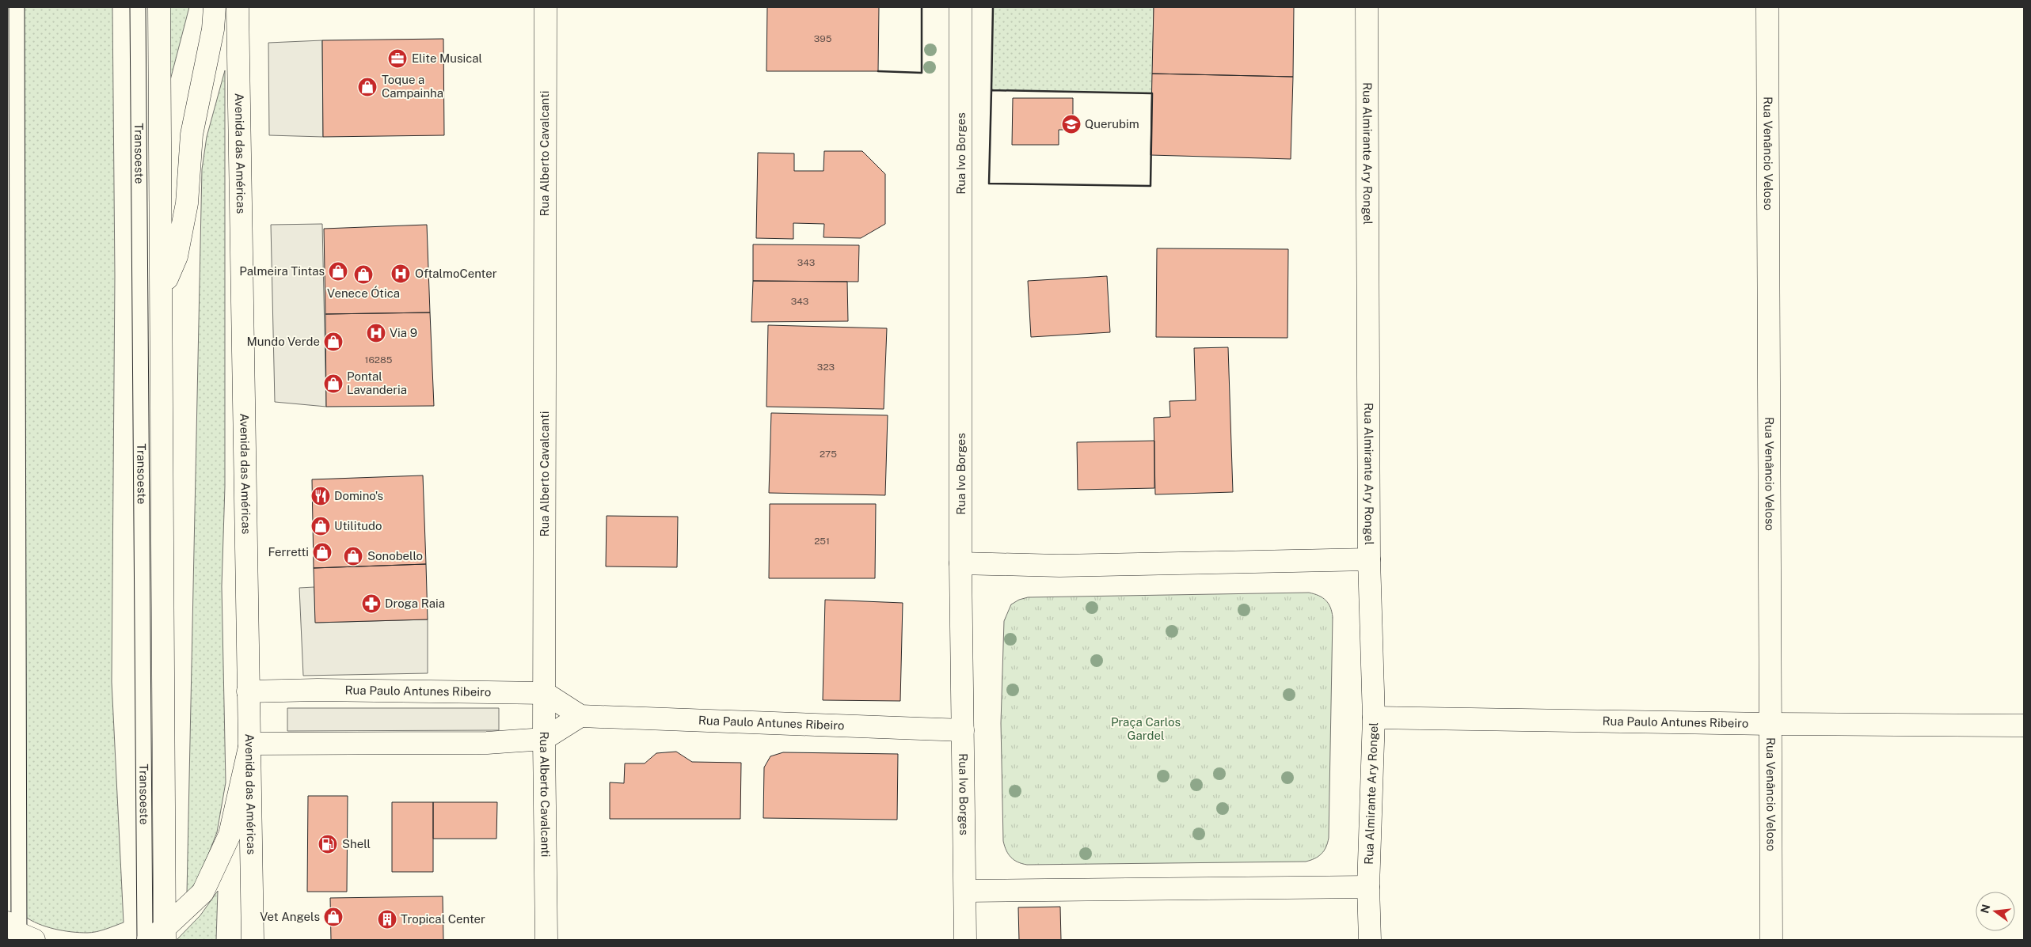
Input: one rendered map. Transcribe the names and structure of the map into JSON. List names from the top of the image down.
{
  "streets": {
    "main road": [
      "Avenida das Américas",
      "Rua Alberto Cavalcanti",
      "Rua Ivo Borges",
      "Rua Almirante Ary Rongel",
      "Rua Venâncio Veloso",
      "Rua Paulo Antunes Ribeiro"
    ],
    "lane": ["Transoeste"]
  },
  "crossings": [
    ["Avenida das Américas", "Rua Paulo Antunes Ribeiro"],
    ["Rua Alberto Cavalcanti", "Rua Paulo Antunes Ribeiro"],
    ["Rua Ivo Borges", "Rua Paulo Antunes Ribeiro"],
    ["Rua Almirante Ary Rongel", "Rua Paulo Antunes Ribeiro"],
    ["Rua Venâncio Veloso", "Rua Paulo Antunes Ribeiro"]
  ],
  "parks": ["Praça Carlos Gardel"],
  "places": {
    "office": ["Elite Musical"],
    "shop": [
      "Toque a Campainha",
      "Palmeira Tintas",
      "Venece Ótica",
      "Mundo Verde",
      "Pontal Lavanderia",
      "Utilitudo",
      "Ferretti",
      "Sonobello",
      "Vet Angels"
    ],
    "school or university": ["Querubim"],
    "hospital": ["OftalmoCenter", "Via 9"],
    "restaurant": ["Domino's"],
    "pharmacy": ["Droga Raia"],
    "fuel station": ["Shell"],
    "building": ["Tropical Center"]
  },
  "house_numbers": [
    "395",
    "343",
    "343",
    "16285",
    "323",
    "275",
    "251"
  ],
  "north": "left"
}
